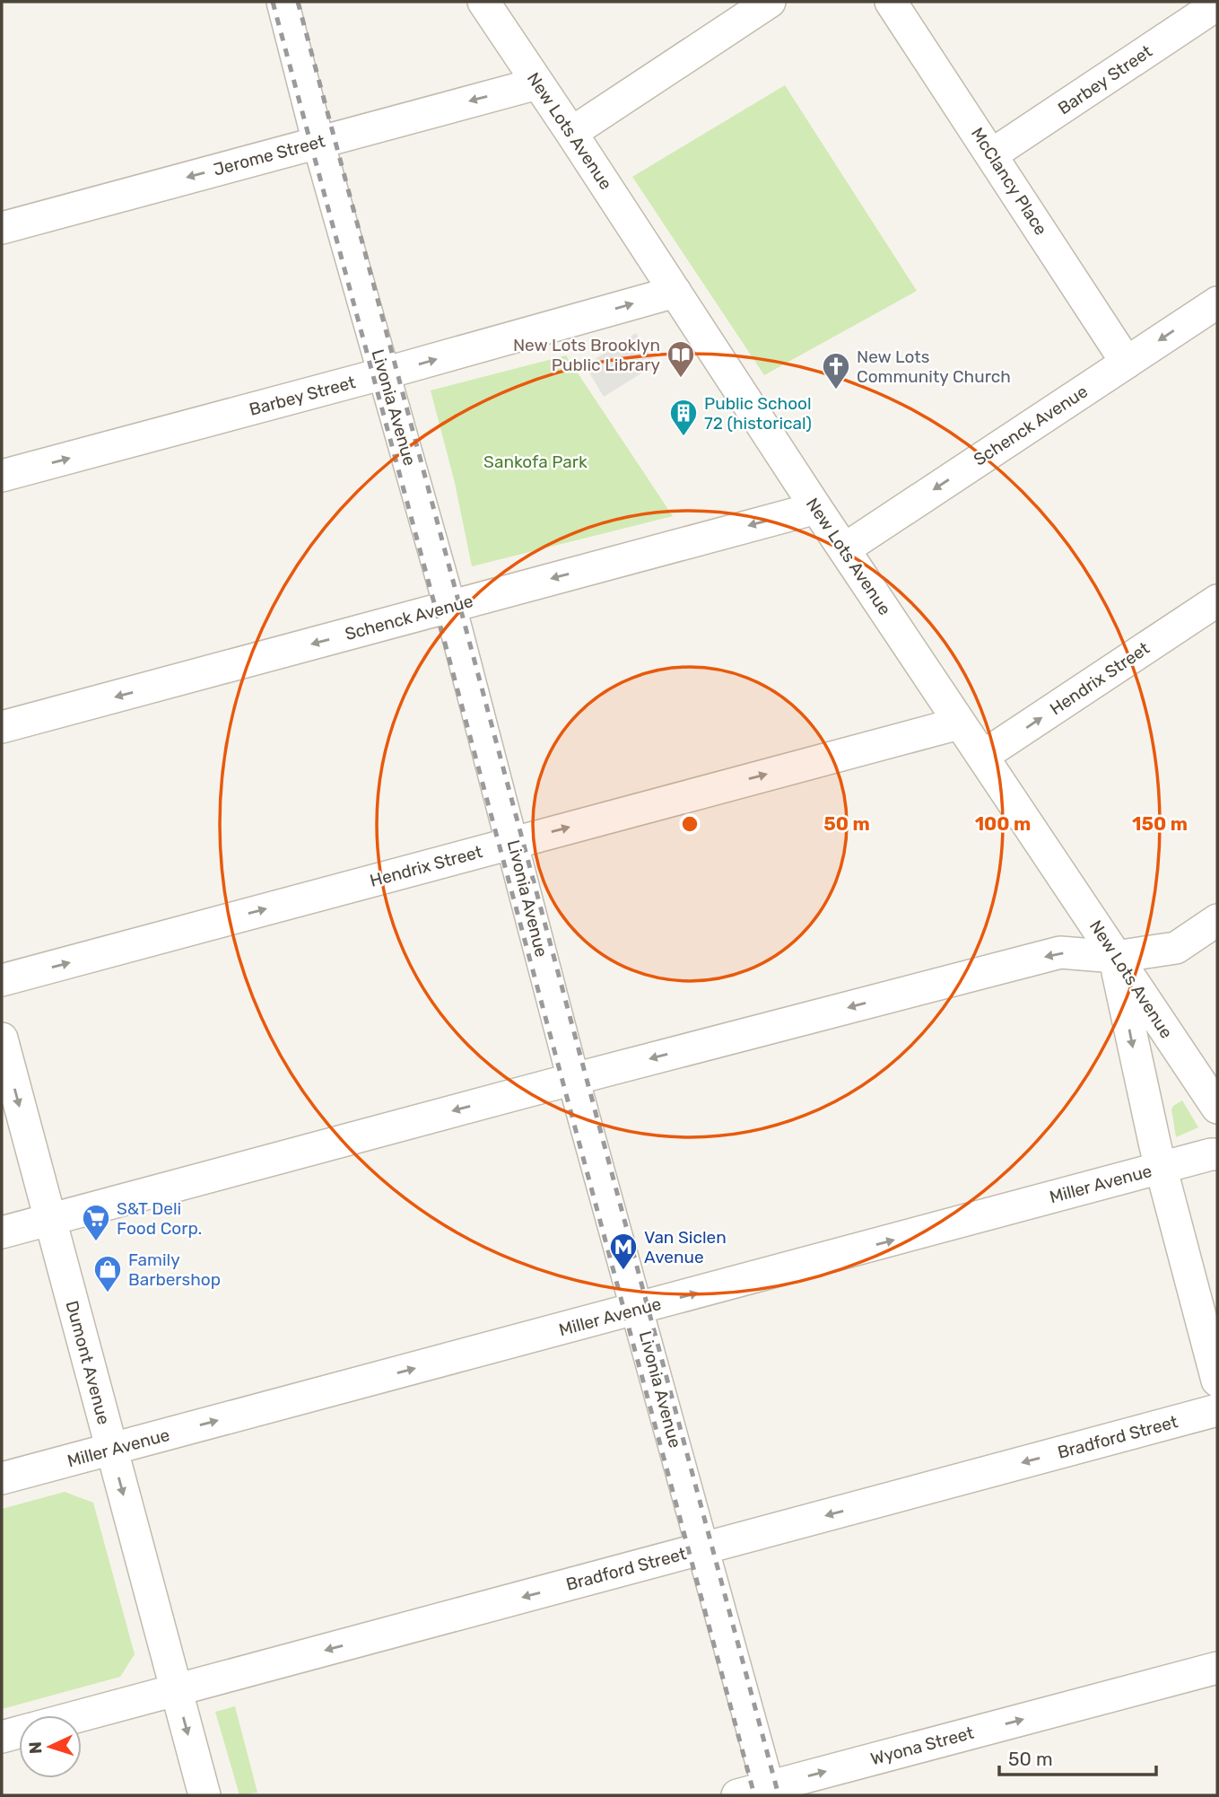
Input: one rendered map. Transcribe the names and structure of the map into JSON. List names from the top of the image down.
{
  "streets": {
    "street": [
      "Barbey Street",
      "New Lots Avenue",
      "Jerome Street",
      "McClancy Place",
      "Livonia Avenue",
      "Schenck Avenue",
      "Hendrix Street",
      "Miller Avenue",
      "Dumont Avenue",
      "Bradford Street",
      "Wyona Street"
    ]
  },
  "crossings": [
    ["Barbey Street", "New Lots Avenue"],
    ["Barbey Street", "McClancy Place"],
    ["Barbey Street", "Livonia Avenue"],
    ["New Lots Avenue", "Jerome Street"],
    ["New Lots Avenue", "Schenck Avenue"],
    ["New Lots Avenue", "Hendrix Street"],
    ["Jerome Street", "Livonia Avenue"],
    ["McClancy Place", "Schenck Avenue"],
    ["Livonia Avenue", "Schenck Avenue"],
    ["Livonia Avenue", "Hendrix Street"],
    ["Livonia Avenue", "Miller Avenue"],
    ["Livonia Avenue", "Bradford Street"],
    ["Livonia Avenue", "Wyona Street"],
    ["Miller Avenue", "Dumont Avenue"],
    ["Dumont Avenue", "Bradford Street"]
  ],
  "one_way": [
    "Barbey Street",
    "Jerome Street",
    "Schenck Avenue",
    "Dumont Avenue",
    "Bradford Street",
    "Wyona Street"
  ],
  "parks": ["Sankofa Park"],
  "places": {
    "library": ["New Lots Brooklyn Public Library"],
    "church": ["New Lots Community Church"],
    "building": ["Public School 72 (historical)"],
    "supermarket": ["S&T Deli Food Corp."],
    "metro station": ["Van Siclen Avenue"],
    "shop": ["Family Barbershop"]
  },
  "scale_bar": "50 m",
  "north": "left",
  "rings": ["50 m", "100 m", "150 m"]
}
